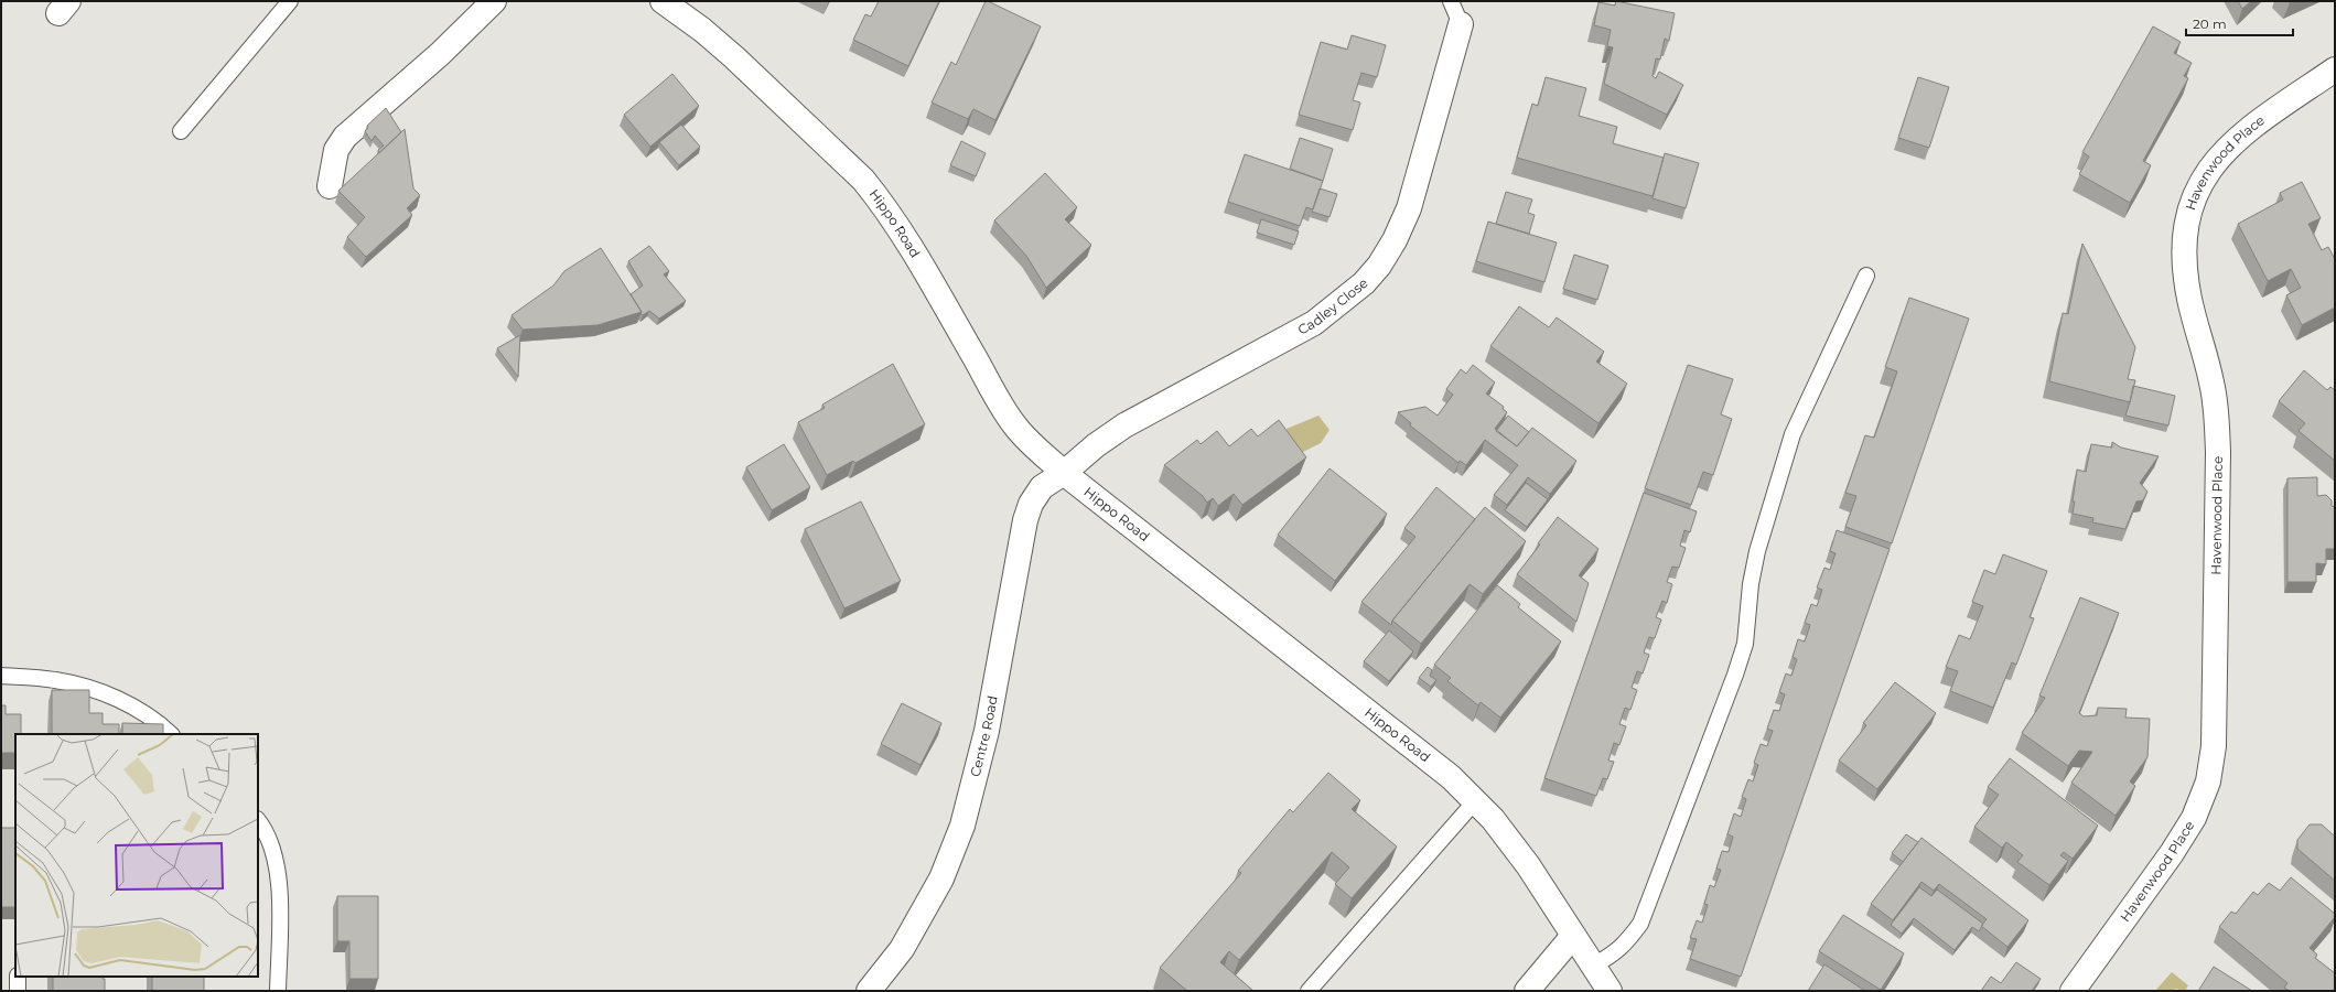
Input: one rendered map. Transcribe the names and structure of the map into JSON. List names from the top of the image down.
{
  "streets": {
    "street": [
      "Havenwood Place",
      "Hippo Road",
      "Cadley Close",
      "Centre Road"
    ]
  },
  "crossings": [
    ["Hippo Road", "Cadley Close"],
    ["Hippo Road", "Centre Road"],
    ["Cadley Close", "Centre Road"]
  ],
  "scale_bar": "20 m"
}
